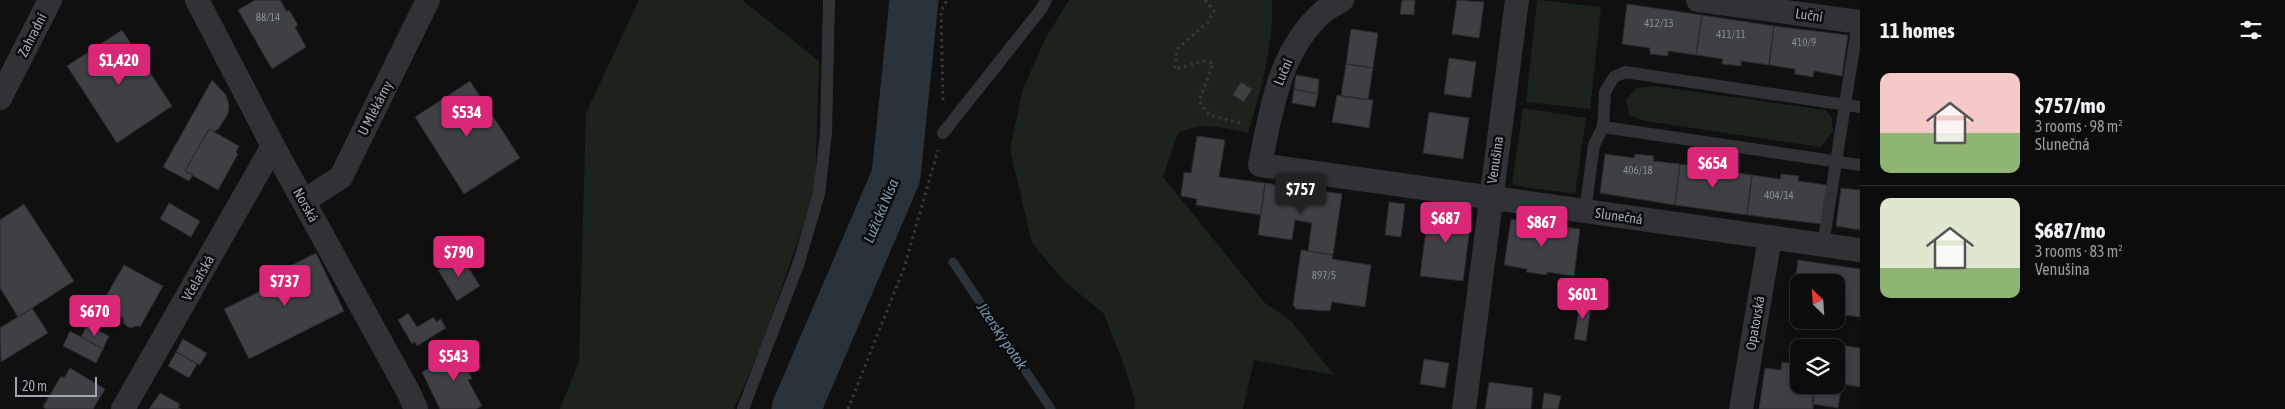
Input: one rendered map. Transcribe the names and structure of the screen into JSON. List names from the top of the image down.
{
  "streets": {
    "street": [
      "Luční",
      "Zahradní",
      "U Mlékárny",
      "Venušina",
      "Norská",
      "Slunečná",
      "Včelařská",
      "Opatovská"
    ]
  },
  "crossings": [
    ["Luční", "Slunečná"],
    ["U Mlékárny", "Norská"],
    ["Venušina", "Slunečná"],
    ["Norská", "Včelařská"],
    ["Slunečná", "Opatovská"]
  ],
  "water": ["Lužická Nisa", "Jizerský potok"],
  "house_numbers": [
    "88/14",
    "412/13",
    "411/11",
    "410/9",
    "406/18",
    "404/14",
    "897/5"
  ],
  "scale_bar": "20 m",
  "north": "top left",
  "page": {
    "heading": "11 homes",
    "price": [
      "$1,420",
      "$534",
      "$654",
      "$757",
      "$687",
      "$867",
      "$790",
      "$737",
      "$601",
      "$670",
      "$543"
    ],
    "list": [
      {
        "name": "$757/mo",
        "note": "3 rooms · 98 m² · Slunečná"
      },
      {
        "name": "$687/mo",
        "note": "3 rooms · 83 m² · Venušina"
      }
    ],
    "scale": "20 m"
  }
}
